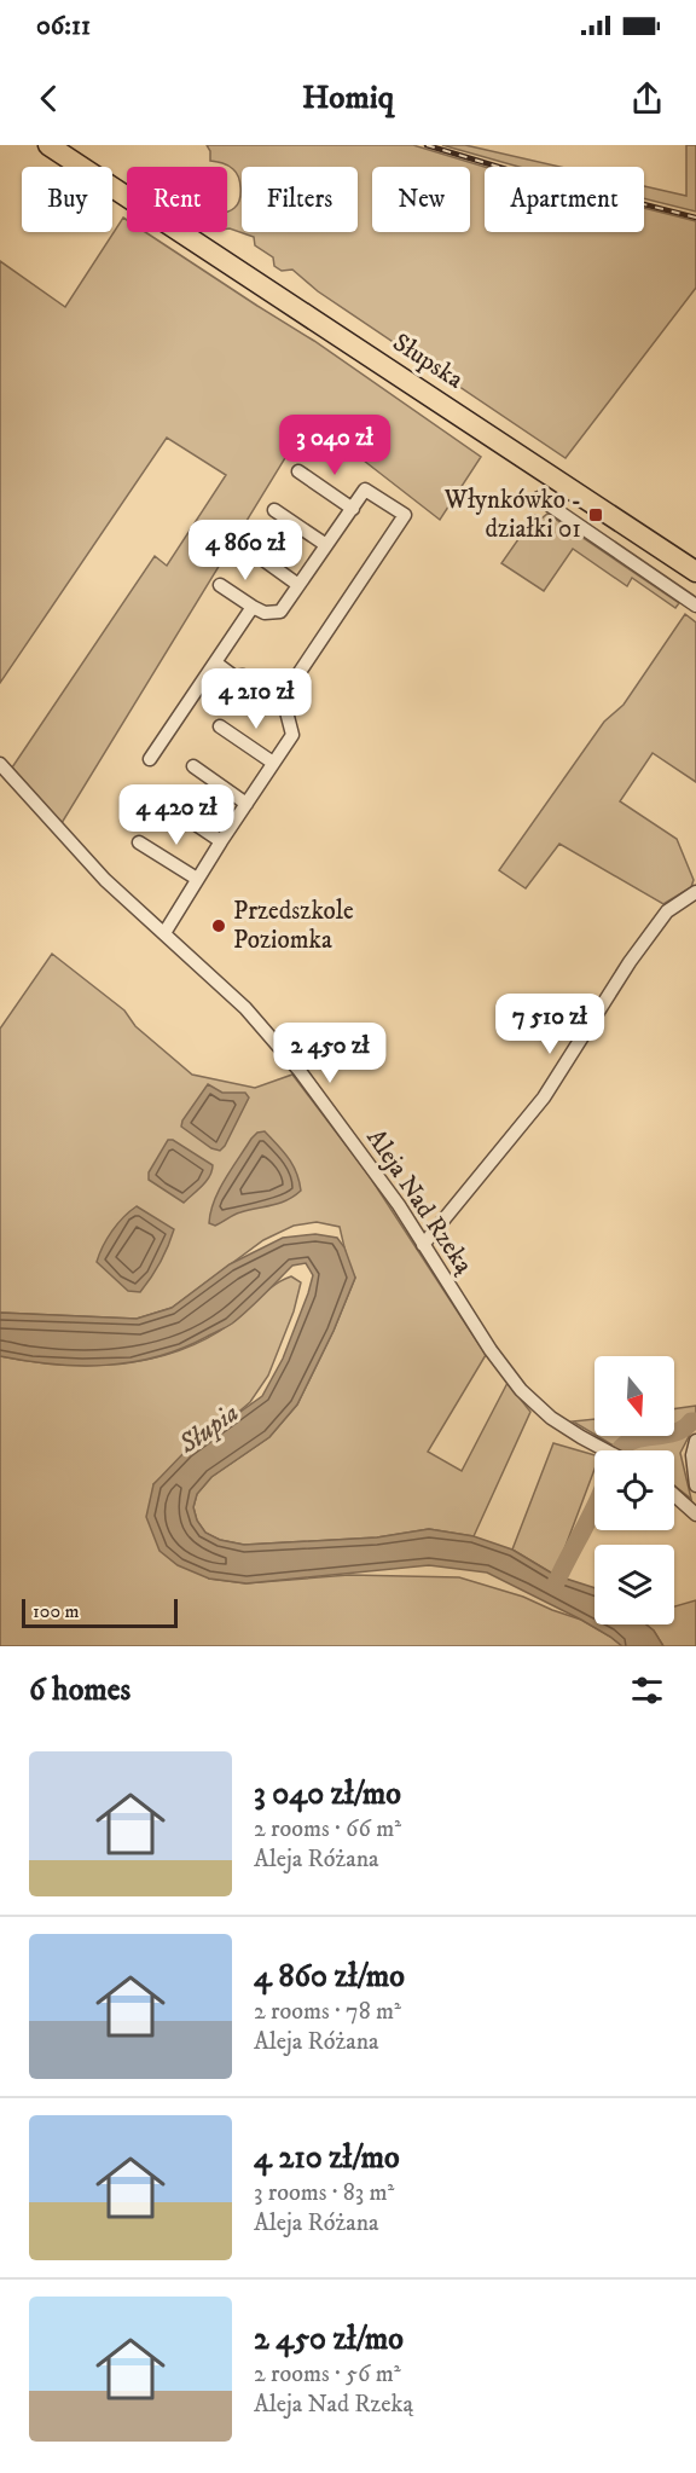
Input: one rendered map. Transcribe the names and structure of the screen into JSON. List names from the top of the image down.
{
  "streets": {
    "main road": ["Słupska"],
    "street": ["Aleja Nad Rzeką"]
  },
  "water": ["Słupia"],
  "places": {
    "transit": ["Włynkówko - działki 01"],
    "other": ["Przedszkole Poziomka"]
  },
  "scale_bar": "100 m",
  "north": "bottom",
  "page": {
    "status": "06:11",
    "header": "Homiq",
    "chip": [
      "Buy",
      "Rent",
      "Filters",
      "New",
      "Apartment"
    ],
    "price": [
      "3 040 zł",
      "4 860 zł",
      "4 210 zł",
      "4 420 zł",
      "7 510 zł",
      "2 450 zł"
    ],
    "scale": "100 m",
    "heading": "6 homes",
    "list": [
      {
        "name": "3 040 zł/mo",
        "note": "2 rooms · 66 m² · Aleja Różana"
      },
      {
        "name": "4 860 zł/mo",
        "note": "2 rooms · 78 m² · Aleja Różana"
      },
      {
        "name": "4 210 zł/mo",
        "note": "3 rooms · 83 m² · Aleja Różana"
      },
      {
        "name": "2 450 zł/mo",
        "note": "2 rooms · 56 m² · Aleja Nad Rzeką"
      }
    ]
  }
}
